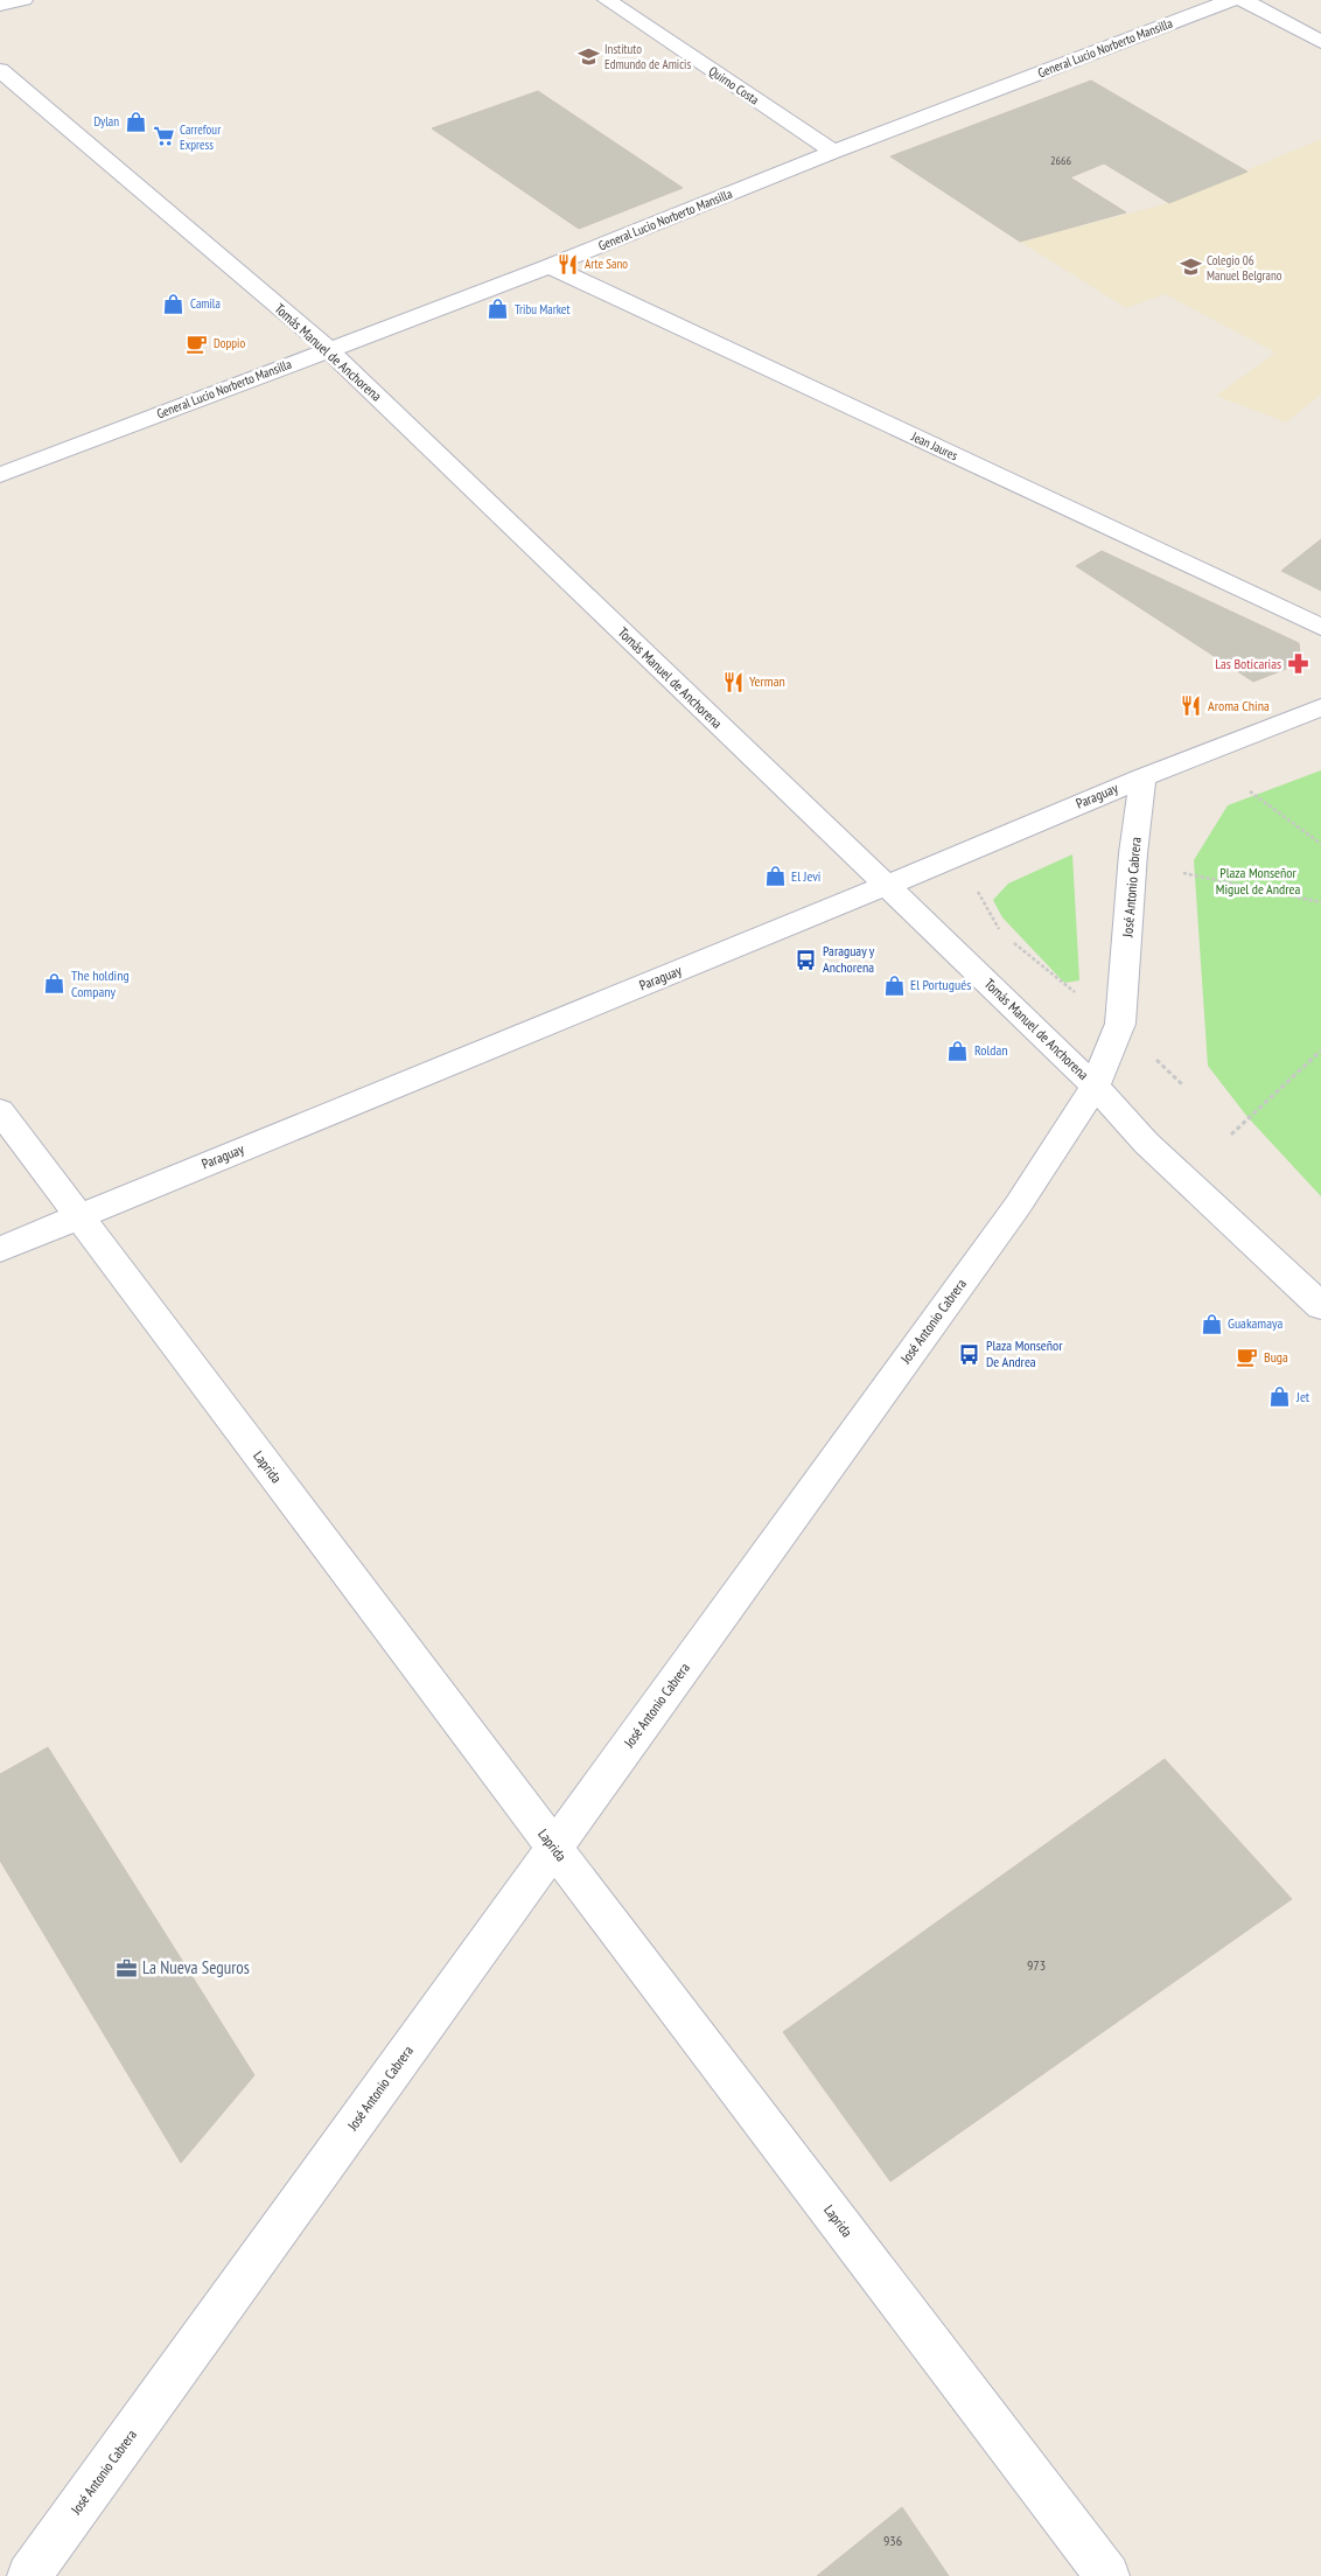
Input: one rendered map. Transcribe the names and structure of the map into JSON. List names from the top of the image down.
{
  "streets": {
    "street": [
      "General Lucio Norberto Mansilla",
      "Quirno Costa",
      "Tomás Manuel de Anchorena",
      "Jean Jaures",
      "Paraguay",
      "José Antonio Cabrera",
      "Laprida"
    ]
  },
  "crossings": [
    ["General Lucio Norberto Mansilla", "Quirno Costa"],
    ["General Lucio Norberto Mansilla", "Tomás Manuel de Anchorena"],
    ["General Lucio Norberto Mansilla", "Jean Jaures"],
    ["Tomás Manuel de Anchorena", "Paraguay"],
    ["Tomás Manuel de Anchorena", "José Antonio Cabrera"],
    ["Paraguay", "José Antonio Cabrera"],
    ["Paraguay", "Laprida"],
    ["José Antonio Cabrera", "Laprida"]
  ],
  "parks": ["Plaza Monseñor Miguel de Andrea"],
  "places": {
    "school or university": ["Instituto Edmundo de Amicis", "Colegio 06 Manuel Belgrano"],
    "shop": [
      "Dylan",
      "Camila",
      "Tribu Market",
      "El Jevi",
      "The holding Company",
      "El Portugués",
      "Roldan",
      "Guakamaya",
      "Jet"
    ],
    "supermarket": ["Carrefour Express"],
    "restaurant": ["Arte Sano", "Yerman", "Aroma China"],
    "cafe": ["Doppio", "Buga"],
    "pharmacy": ["Las Boticarias"],
    "bus stop": ["Paraguay y Anchorena", "Plaza Monseñor De Andrea"],
    "office": ["La Nueva Seguros"]
  },
  "house_numbers": ["2666", "973", "936"]
}
